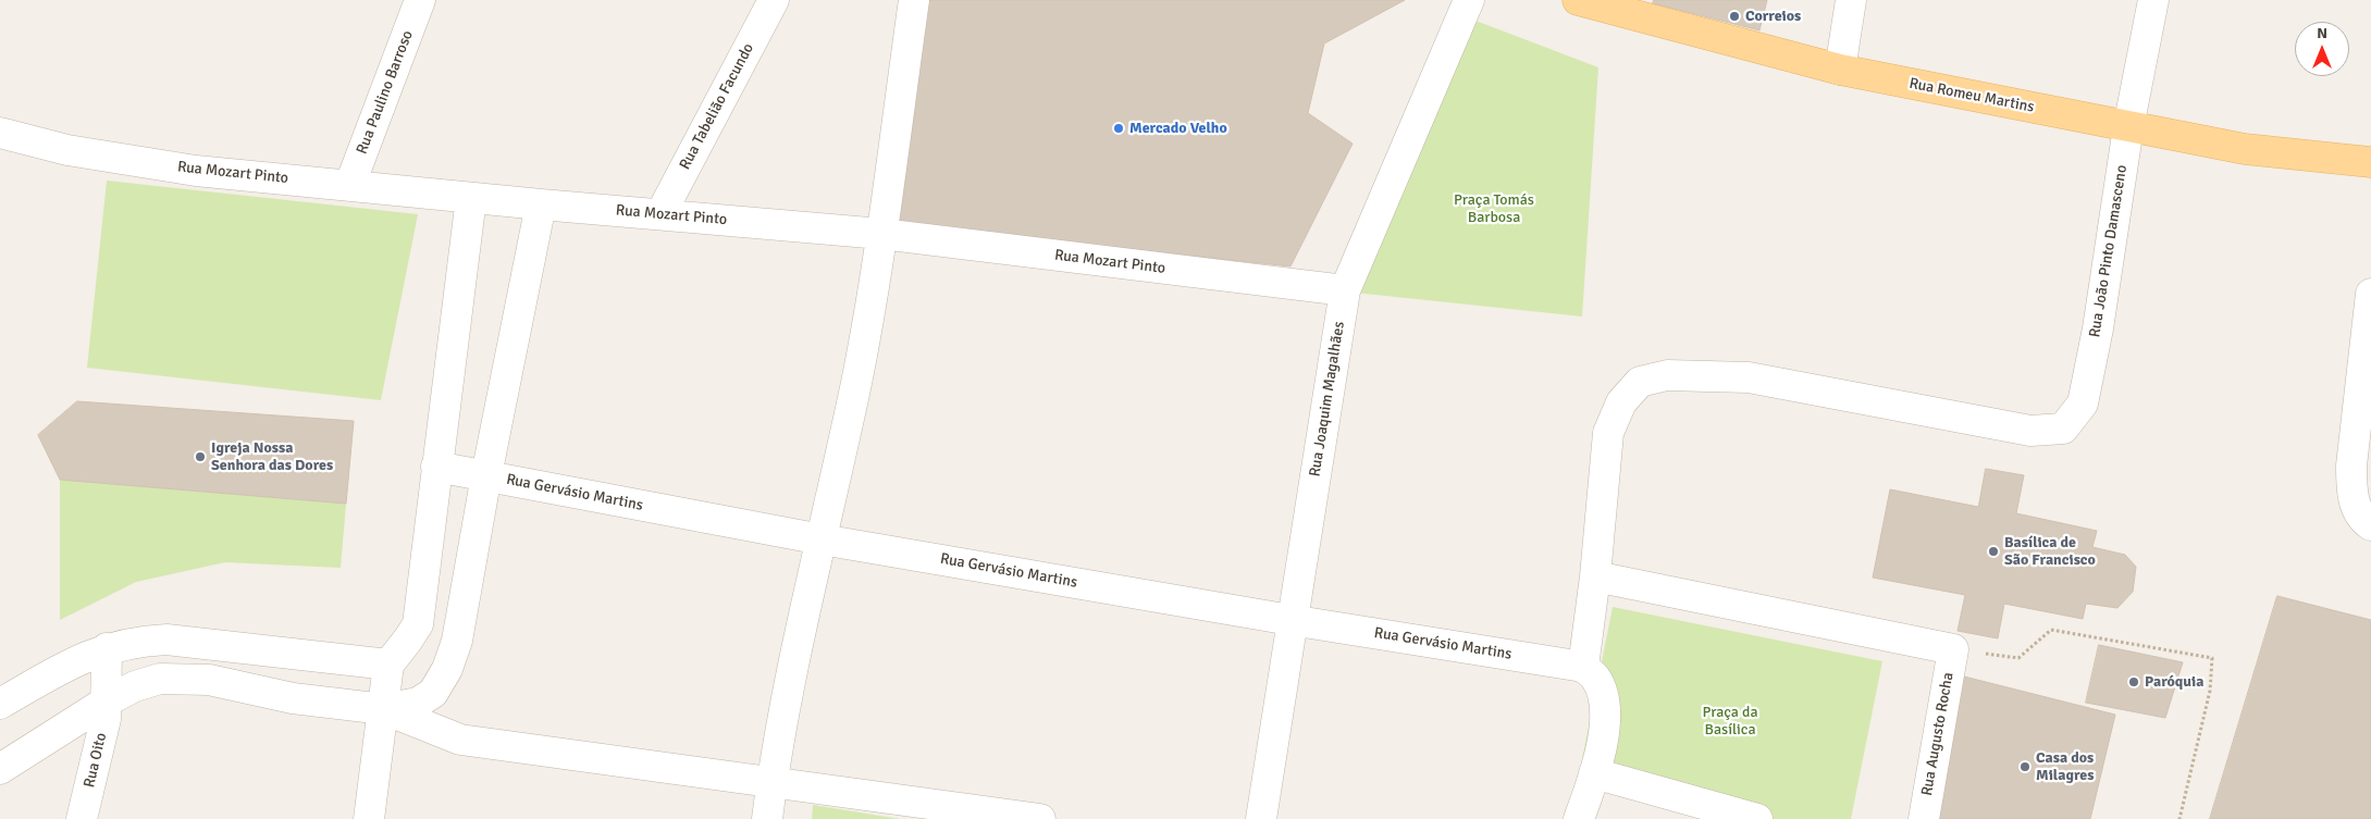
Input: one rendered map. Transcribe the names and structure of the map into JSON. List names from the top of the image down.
{
  "streets": {
    "main road": ["Rua Romeu Martins"],
    "street": [
      "Rua Paulino Barroso",
      "Rua Tabelião Facundo",
      "Rua Mozart Pinto",
      "Rua João Pinto Damasceno",
      "Rua Joaquim Magalhães",
      "Rua Gervásio Martins",
      "Rua Augusto Rocha",
      "Rua Oito"
    ]
  },
  "crossings": [
    ["Rua Paulino Barroso", "Rua Mozart Pinto"],
    ["Rua Romeu Martins", "Rua João Pinto Damasceno"],
    ["Rua Tabelião Facundo", "Rua Mozart Pinto"],
    ["Rua Mozart Pinto", "Rua Joaquim Magalhães"],
    ["Rua Joaquim Magalhães", "Rua Gervásio Martins"]
  ],
  "parks": ["Praça Tomás Barbosa", "Praça da Basílica"],
  "places": [
    "Correios",
    "Mercado Velho",
    "Igreja Nossa Senhora das Dores",
    "Basílica de São Francisco",
    "Paróquia",
    "Casa dos Milagres"
  ],
  "north": "top"
}
